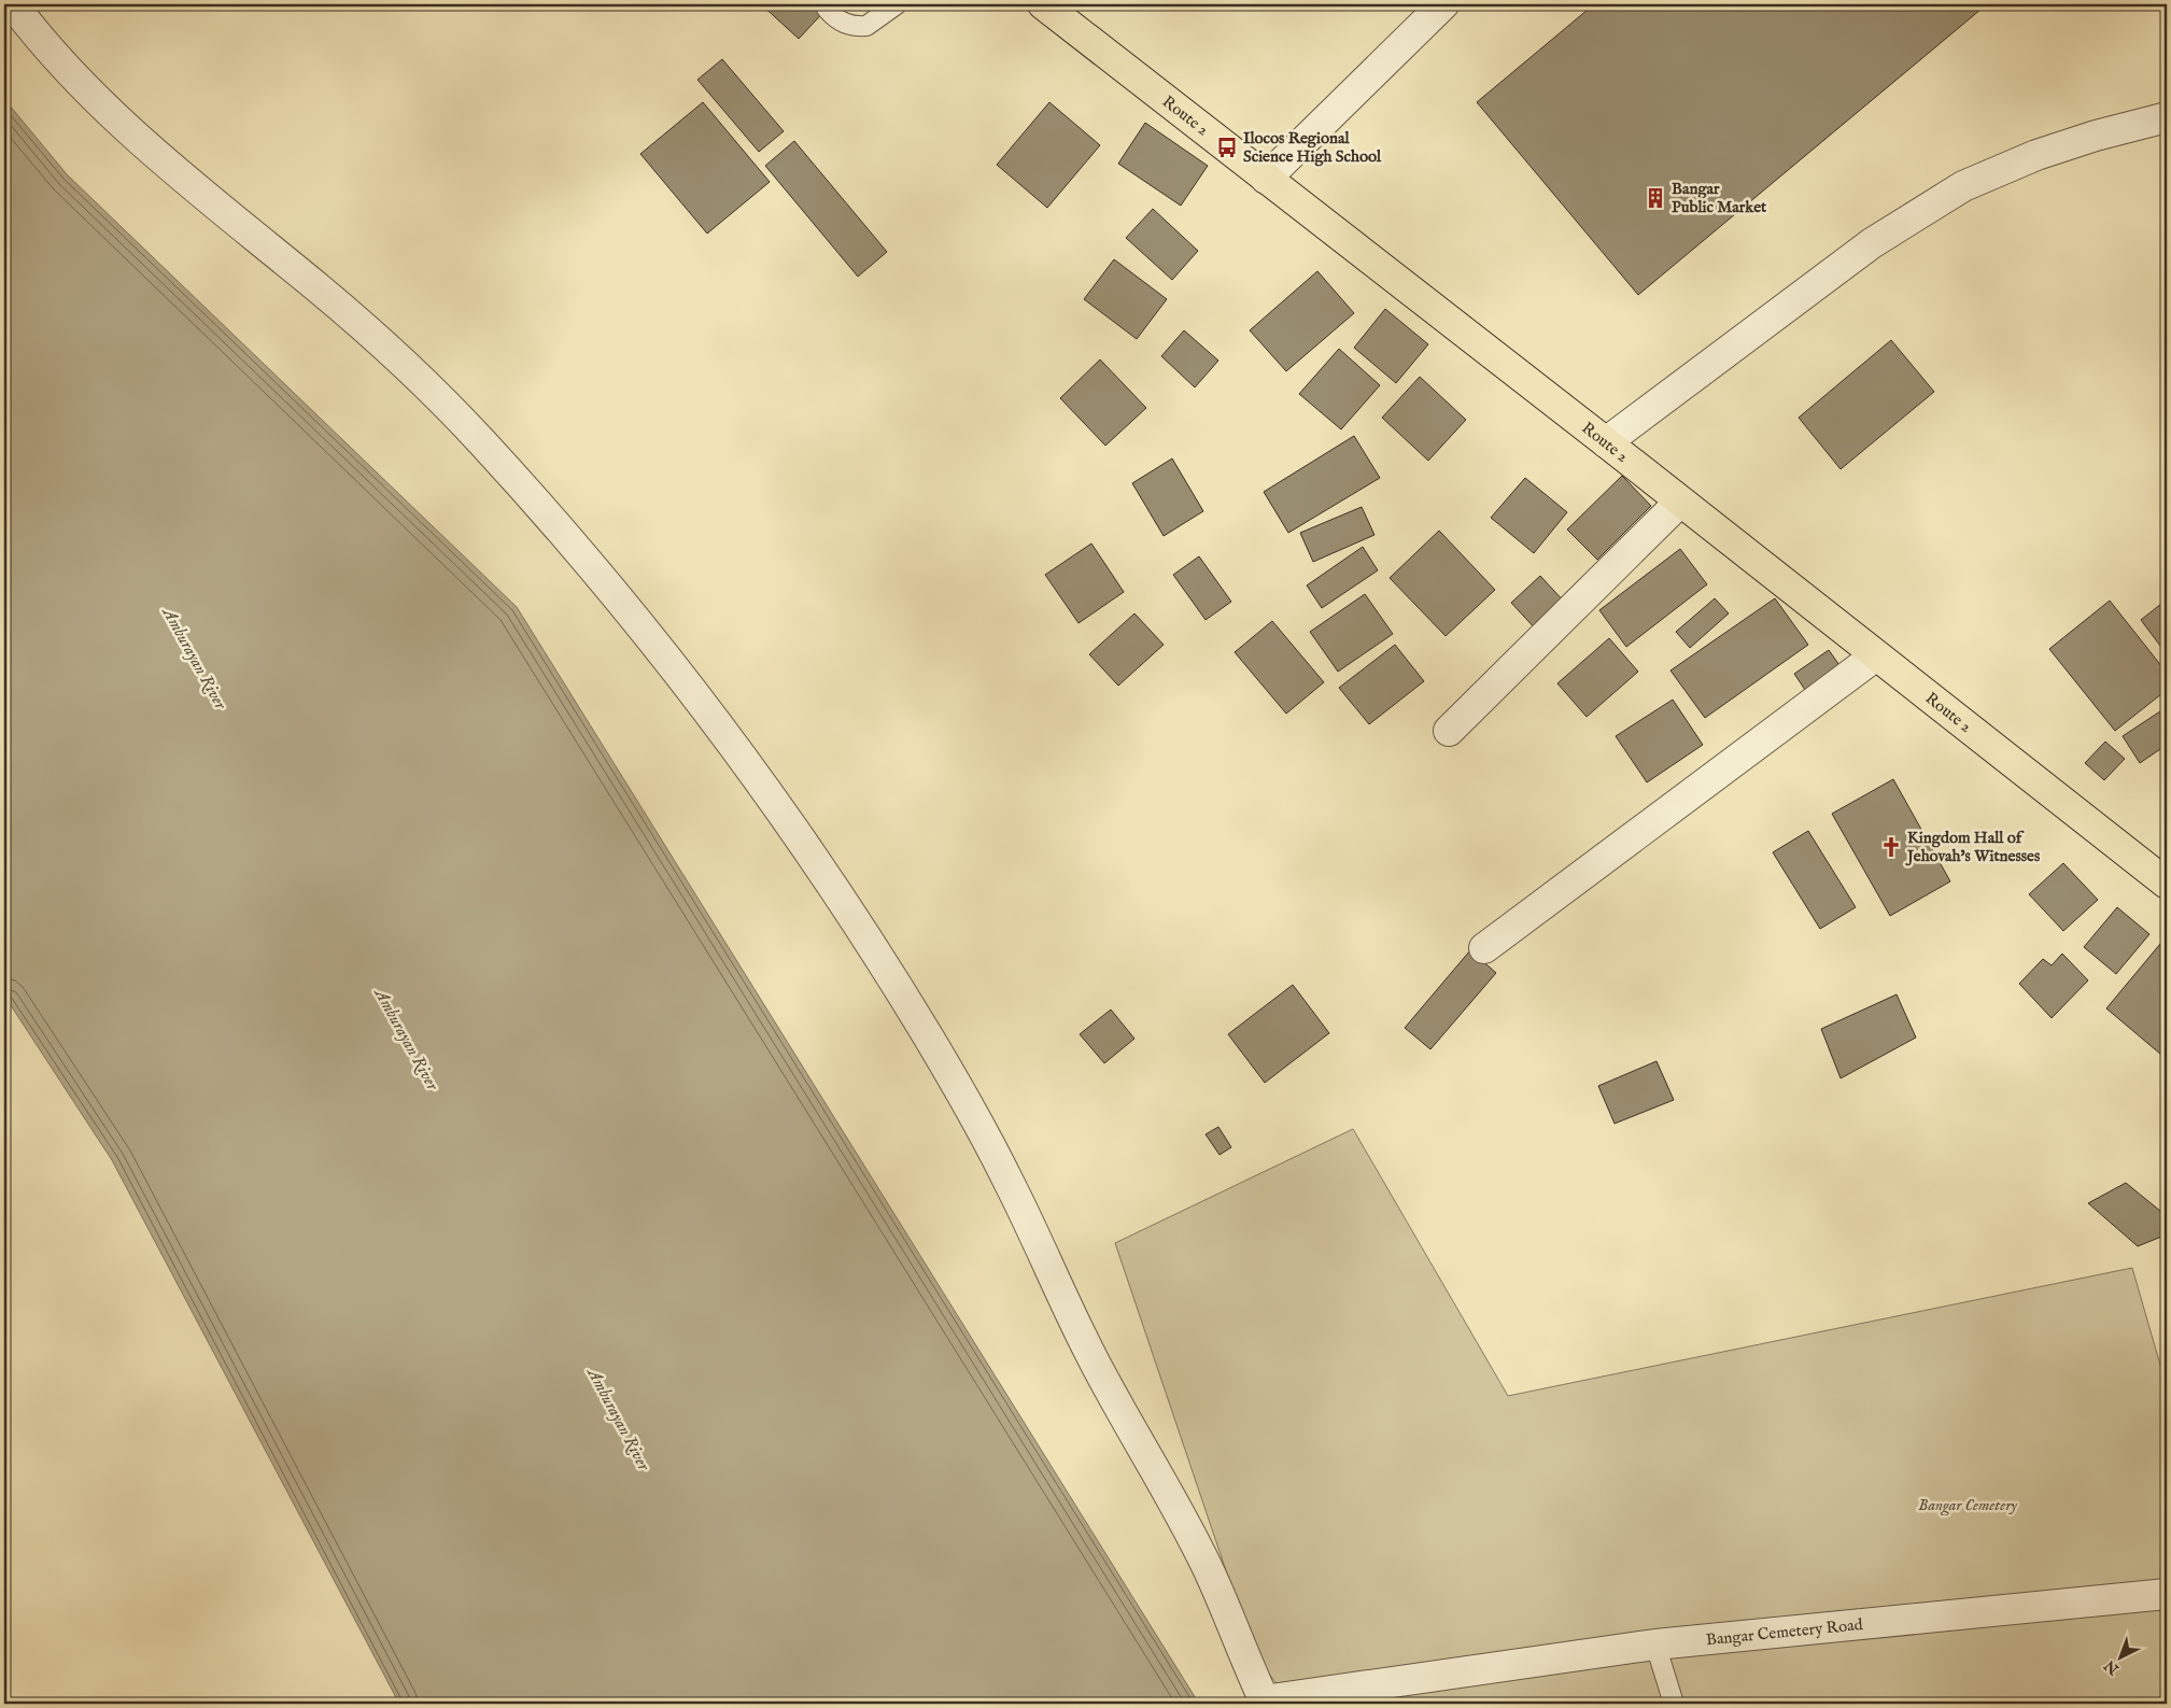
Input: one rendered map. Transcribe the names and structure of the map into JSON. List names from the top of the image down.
{
  "streets": {
    "highway": ["Route 2"],
    "street": ["Bangar Cemetery Road"]
  },
  "water": ["Amburayan River"],
  "parks": ["Bangar Cemetery"],
  "places": {
    "bus stop": ["Ilocos Regional Science High School"],
    "building": ["Bangar Public Market"],
    "church": ["Kingdom Hall of Jehovah's Witnesses"]
  },
  "north": "bottom left"
}
